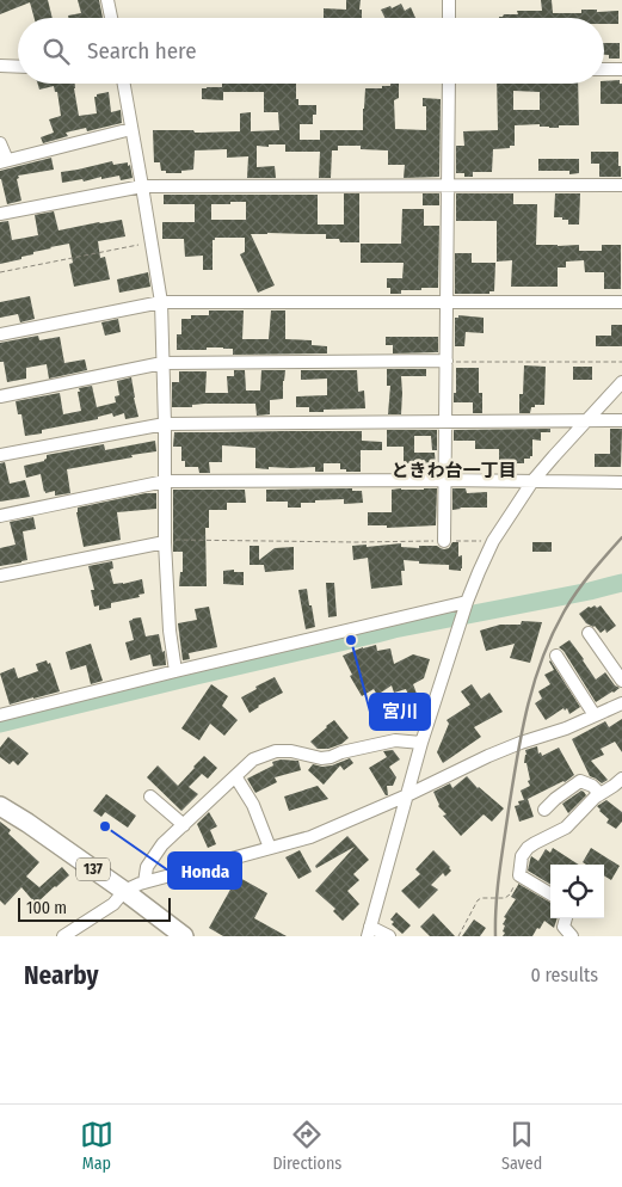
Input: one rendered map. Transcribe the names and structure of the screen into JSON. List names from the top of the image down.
{
  "streets": {
    "highway": ["137"]
  },
  "districts": ["ときわ台一丁目"],
  "places": ["宮川", "Honda"],
  "scale_bar": "100 m",
  "page": {
    "search": "Search here",
    "scale": "100 m",
    "heading": ["Nearby", "0 results"],
    "nav": ["Map", "Directions", "Saved"]
  }
}
